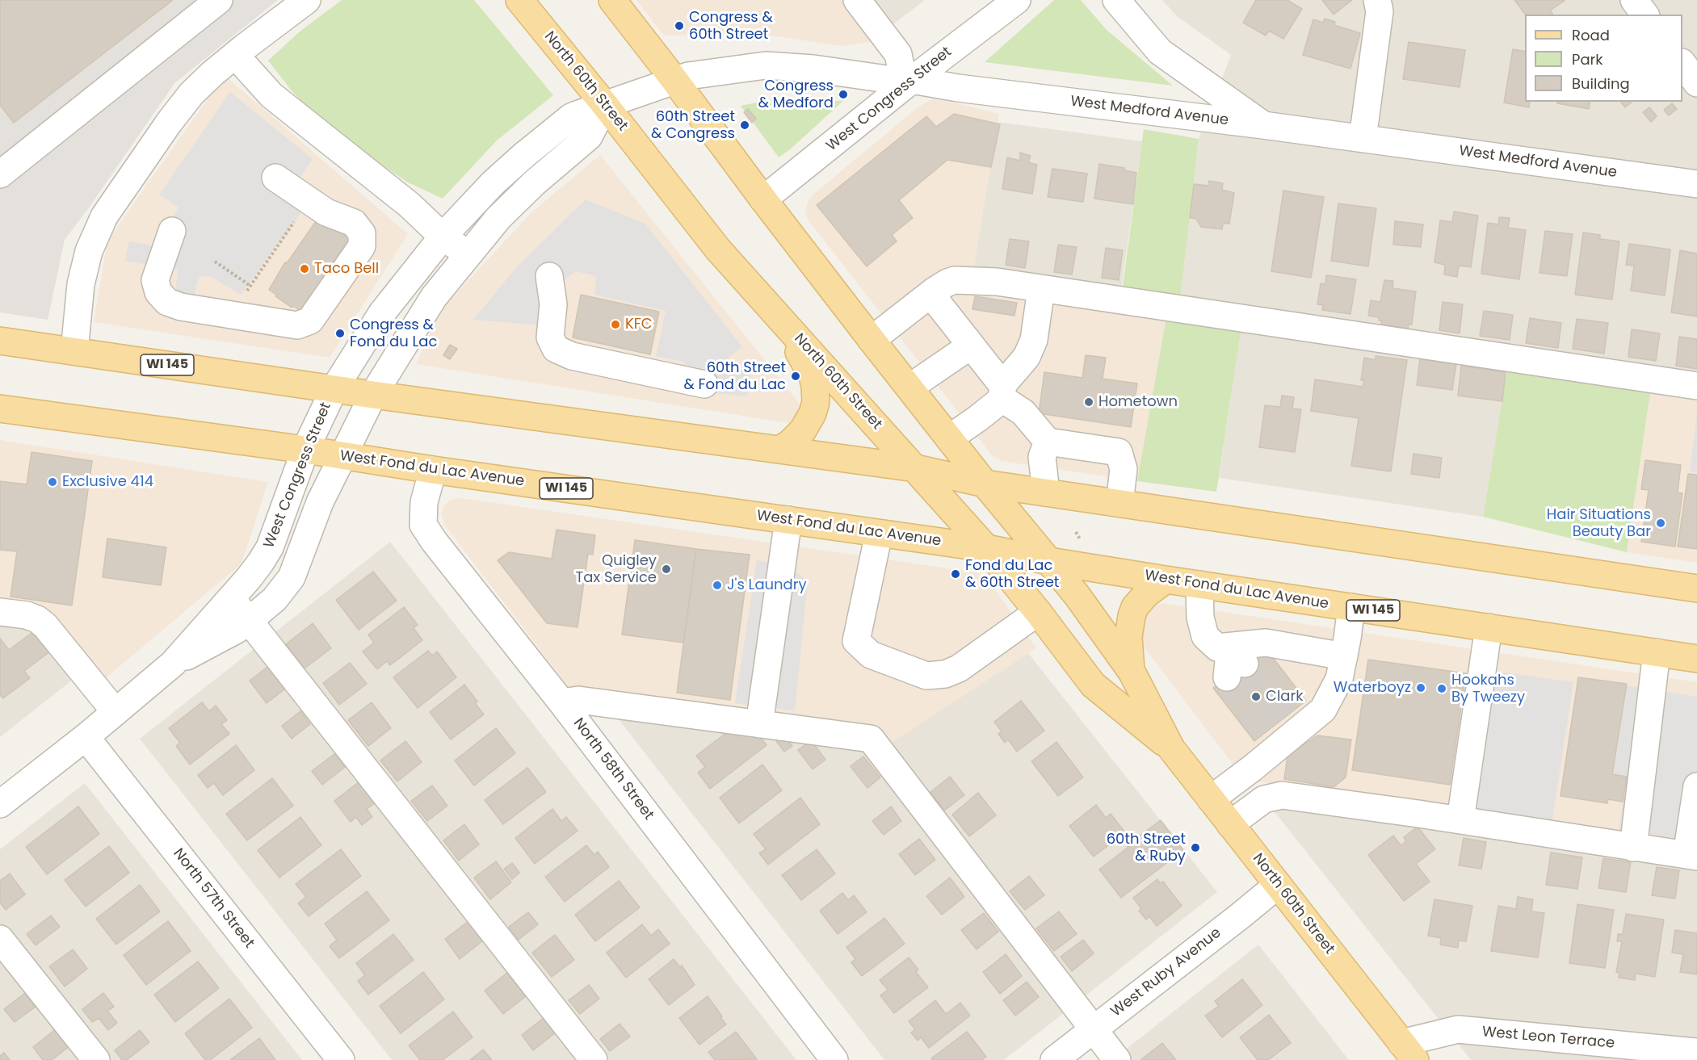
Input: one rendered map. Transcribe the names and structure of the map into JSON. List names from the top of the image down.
{
  "streets": {
    "main road": ["North 60th Street", "WI 145", "West Fond du Lac Avenue"],
    "street": [
      "West Congress Street",
      "West Medford Avenue",
      "North 58th Street",
      "North 57th Street",
      "West Ruby Avenue",
      "West Leon Terrace"
    ]
  },
  "crossings": [
    ["North 60th Street", "West Congress Street"],
    ["North 60th Street", "West Medford Avenue"],
    ["North 60th Street", "WI 145"],
    ["North 60th Street", "West Fond du Lac Avenue"],
    ["North 60th Street", "West Ruby Avenue"],
    ["North 60th Street", "West Leon Terrace"],
    ["West Congress Street", "West Medford Avenue"],
    ["West Congress Street", "WI 145"],
    ["West Congress Street", "West Fond du Lac Avenue"],
    ["West Congress Street", "North 57th Street"],
    ["West Fond du Lac Avenue", "North 58th Street"]
  ],
  "places": [
    "Congress & 60th Street",
    "Congress & Medford",
    "60th Street & Congress",
    "Taco Bell",
    "KFC",
    "Congress & Fond du Lac",
    "60th Street & Fond du Lac",
    "Hometown",
    "Exclusive 414",
    "Hair Situations Beauty Bar",
    "Quigley Tax Service",
    "Fond du Lac & 60th Street",
    "J's Laundry",
    "Waterboyz",
    "Hookahs By Tweezy",
    "Clark",
    "60th Street & Ruby"
  ],
  "legend": ["Road", "Park", "Building"]
}
